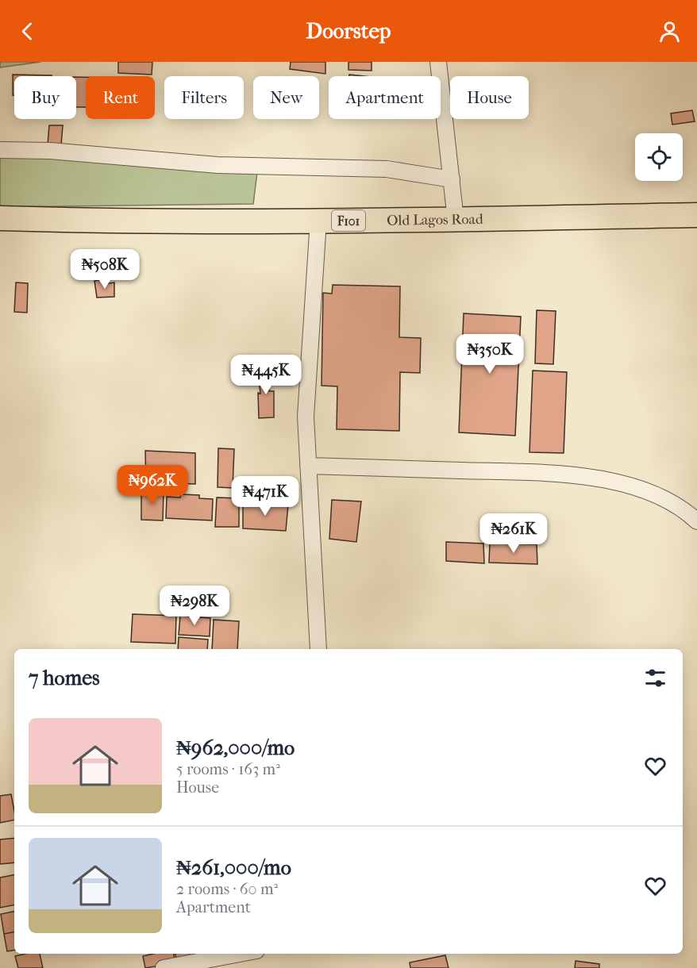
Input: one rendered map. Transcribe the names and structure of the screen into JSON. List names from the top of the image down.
{
  "streets": {
    "main road": ["Old Lagos Road", "F101"]
  },
  "page": {
    "header": "Doorstep",
    "chip": [
      "Buy",
      "Rent",
      "Filters",
      "New",
      "Apartment",
      "House"
    ],
    "price": [
      "₦508K",
      "₦350K",
      "₦445K",
      "₦962K",
      "₦471K",
      "₦261K",
      "₦298K"
    ],
    "heading": "7 homes",
    "list": [
      {
        "name": "₦962,000/mo",
        "note": "5 rooms · 163 m² · House"
      },
      {
        "name": "₦261,000/mo",
        "note": "2 rooms · 60 m² · Apartment"
      }
    ]
  }
}
